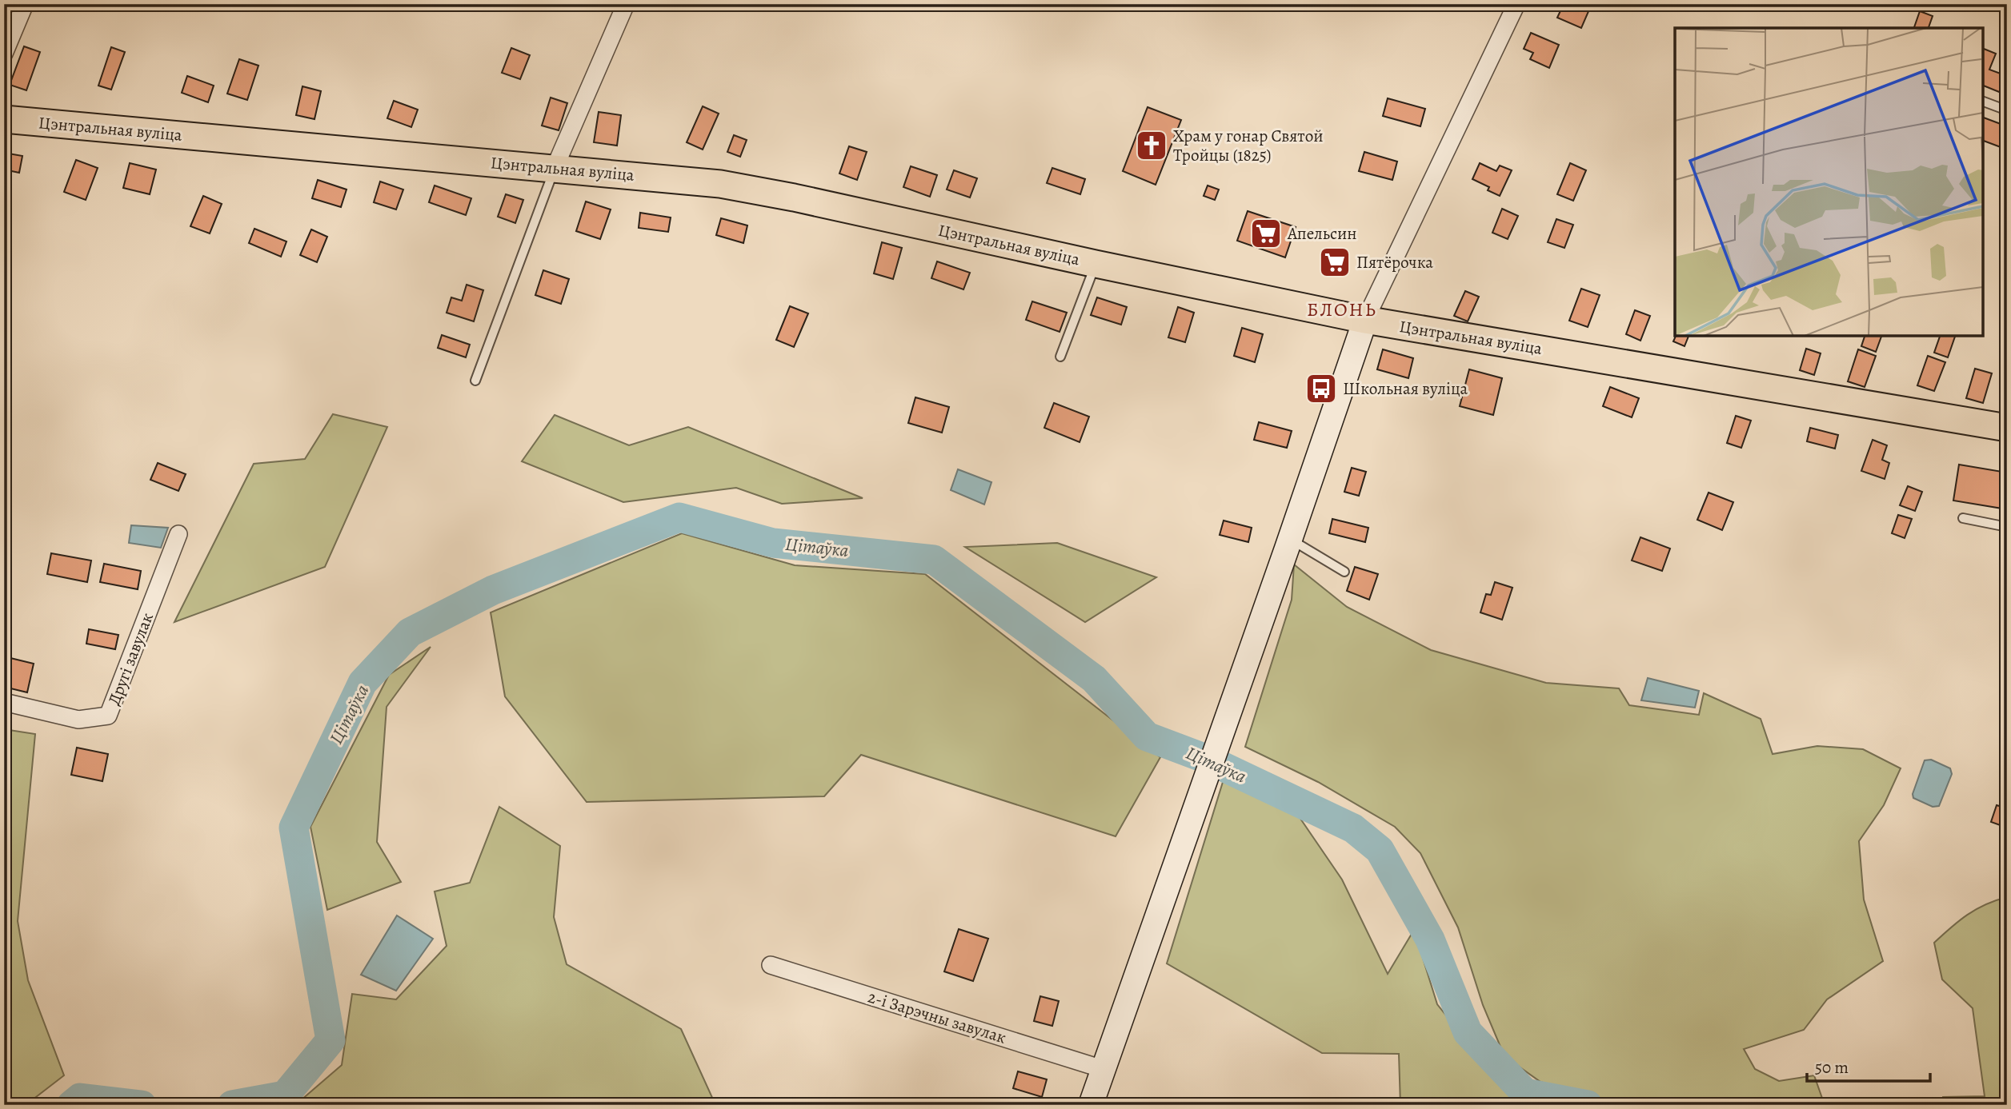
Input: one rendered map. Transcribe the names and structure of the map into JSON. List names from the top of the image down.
{
  "streets": {
    "main road": ["Цэнтральная вуліца"],
    "street": ["Другі завулак", "2-і Зарэчны завулак"]
  },
  "districts": ["БЛОНЬ"],
  "water": ["Цітаўка"],
  "places": {
    "church": ["Храм у гонар Святой Тройцы (1825)"],
    "supermarket": ["Апельсин", "Пятёрочка"],
    "bus stop": ["Школьная вуліца"]
  },
  "scale_bar": "50 m"
}
